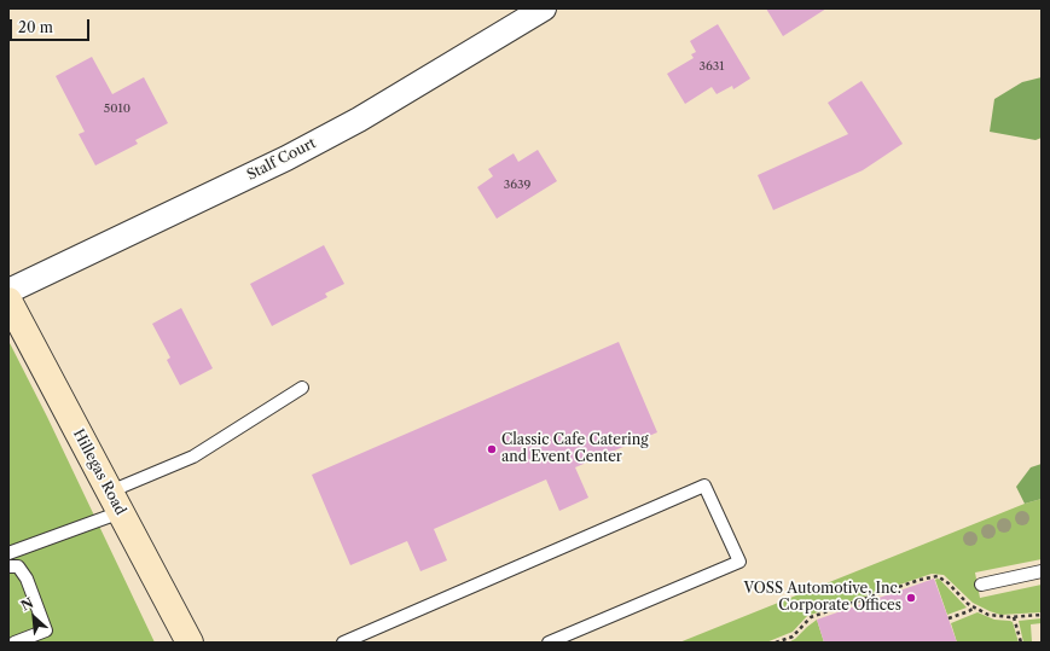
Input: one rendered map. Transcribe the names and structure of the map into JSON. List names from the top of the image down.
{
  "streets": {
    "main road": ["Hillegas Road"],
    "street": ["Stalf Court"]
  },
  "places": ["Classic Cafe Catering and Event Center", "VOSS Automotive, Inc. Corporate Offices"],
  "house_numbers": ["3631", "5010", "3639"],
  "scale_bar": "20 m",
  "north": "top left"
}
